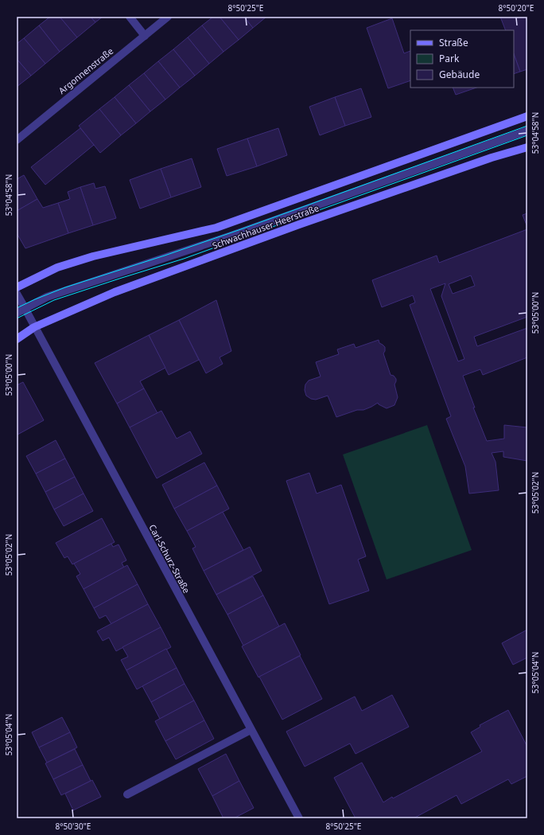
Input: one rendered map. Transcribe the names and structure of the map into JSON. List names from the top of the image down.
{
  "streets": {
    "main road": ["Schwachhauser Heerstraße"],
    "street": ["Argonnenstraße", "Carl-Schurz-Straße"]
  },
  "crossings": [
    ["Schwachhauser Heerstraße", "Carl-Schurz-Straße"]
  ],
  "legend": ["Straße", "Park", "Gebäude"],
  "coordinates": [
    "8°50'25\"E",
    "8°50'20\"E",
    "53°04'58\"N",
    "53°05'00\"N",
    "53°05'02\"N",
    "53°05'04\"N",
    "8°50'30\"E"
  ]
}
